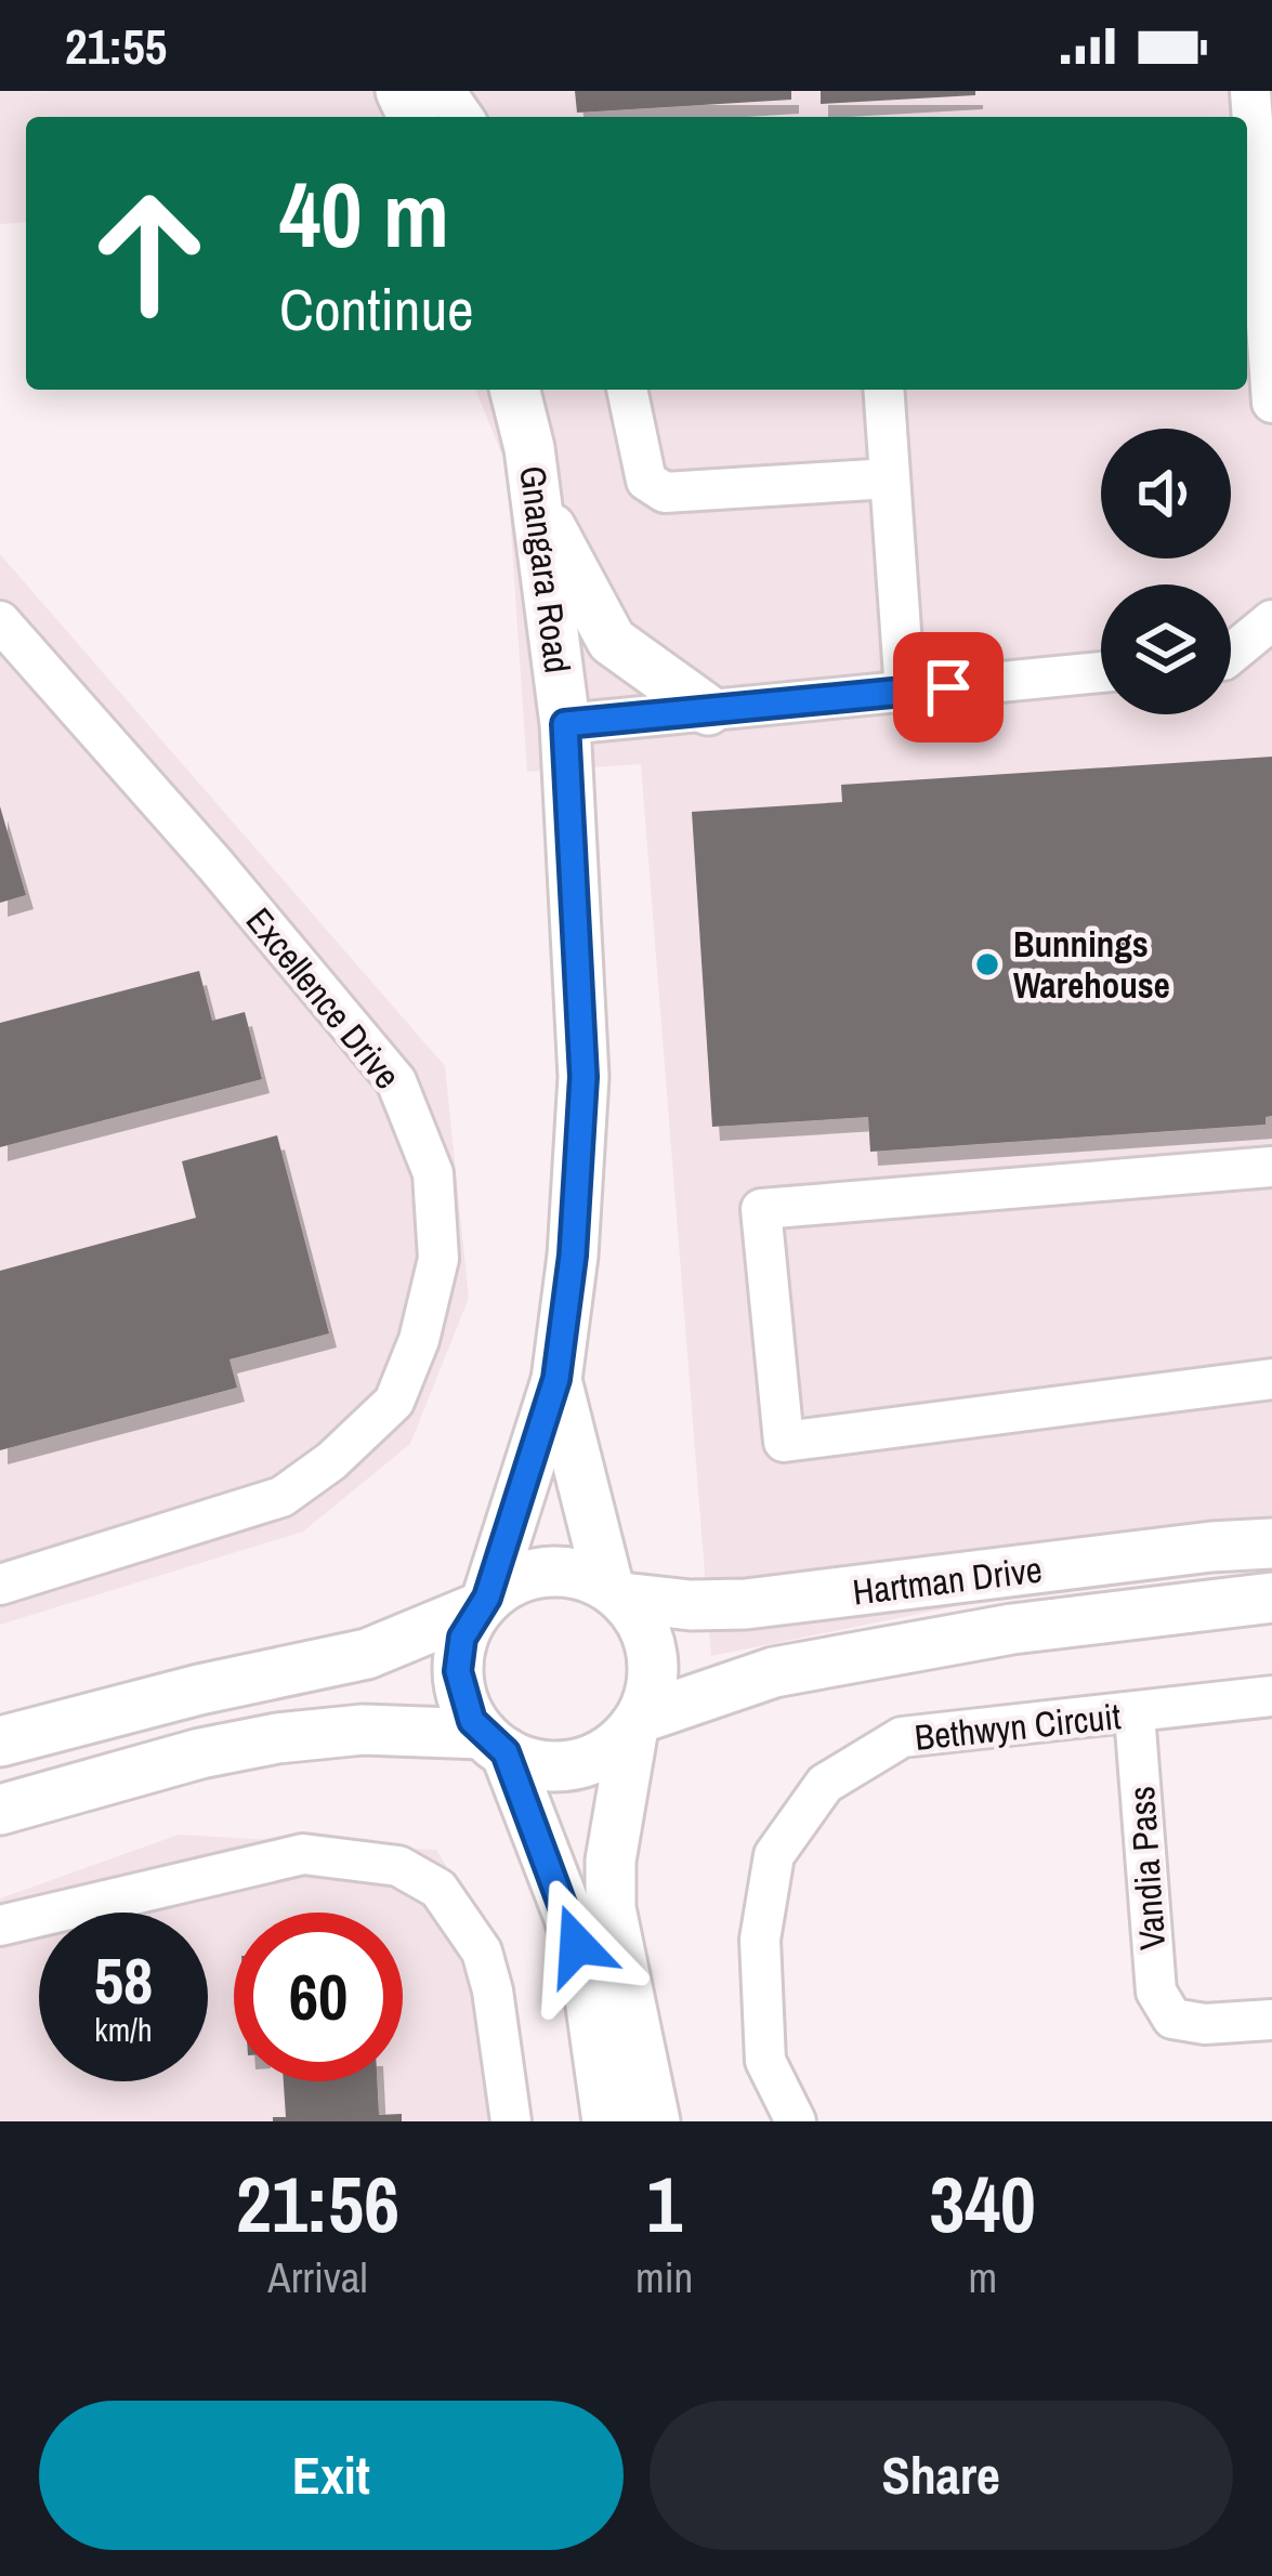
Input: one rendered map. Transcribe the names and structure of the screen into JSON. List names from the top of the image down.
{
  "streets": {
    "main road": ["Gnangara Road", "Hartman Drive"],
    "street": ["Excellence Drive", "Bethwyn Circuit", "Vandia Pass"]
  },
  "crossings": [
    ["Gnangara Road", "Hartman Drive"],
    ["Bethwyn Circuit", "Vandia Pass"]
  ],
  "places": ["Bunnings Warehouse"],
  "page": {
    "status": "21:55",
    "turn": ["40 m", "Continue"],
    "speed": "58 km/h",
    "limit": "60",
    "eta": [
      "21:56",
      "Arrival",
      "1",
      "min",
      "340",
      "m"
    ],
    "buttons": ["Exit", "Share"]
  }
}
